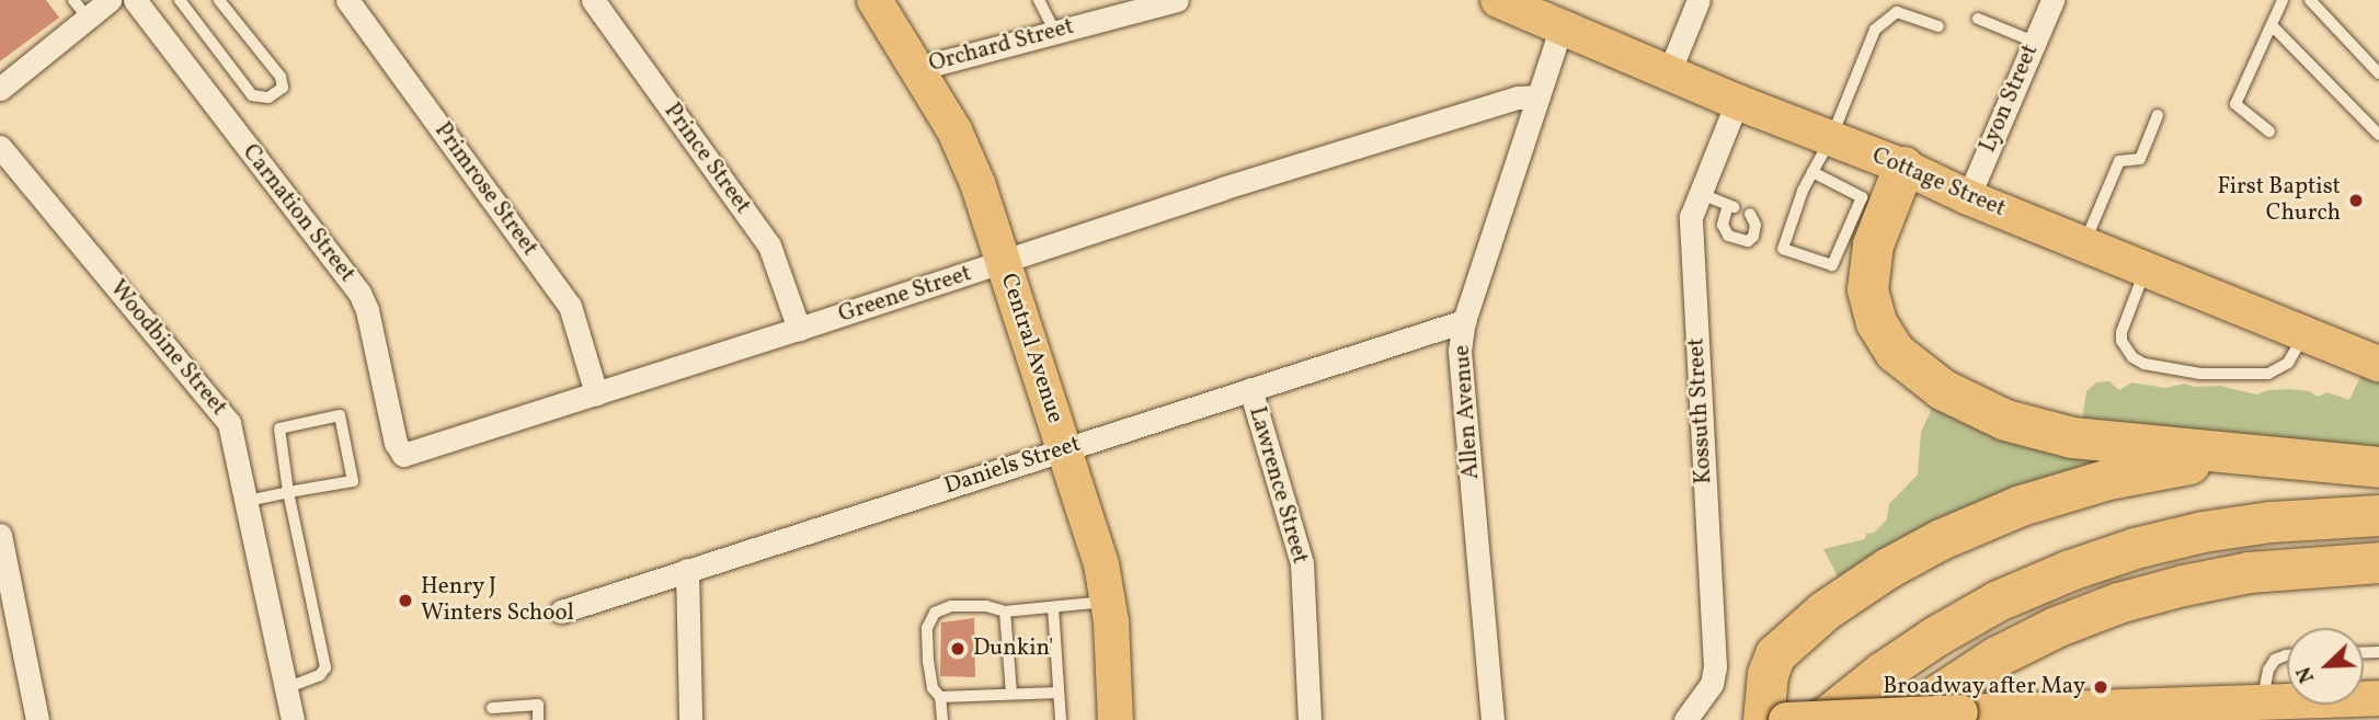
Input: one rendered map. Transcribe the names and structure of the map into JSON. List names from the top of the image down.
{
  "streets": {
    "main road": ["Cottage Street", "Central Avenue"],
    "street": [
      "Orchard Street",
      "Lyon Street",
      "Prince Street",
      "Primrose Street",
      "Carnation Street",
      "Greene Street",
      "Woodbine Street",
      "Kossuth Street",
      "Allen Avenue",
      "Daniels Street",
      "Lawrence Street"
    ]
  },
  "crossings": [
    ["Orchard Street", "Central Avenue"],
    ["Lyon Street", "Cottage Street"],
    ["Prince Street", "Greene Street"],
    ["Cottage Street", "Kossuth Street"],
    ["Cottage Street", "Allen Avenue"],
    ["Primrose Street", "Greene Street"],
    ["Carnation Street", "Greene Street"],
    ["Greene Street", "Central Avenue"],
    ["Greene Street", "Allen Avenue"],
    ["Central Avenue", "Daniels Street"],
    ["Allen Avenue", "Daniels Street"],
    ["Daniels Street", "Lawrence Street"]
  ],
  "places": [
    "First Baptist Church",
    "Henry J Winters School",
    "Dunkin'",
    "Broadway after May"
  ],
  "north": "bottom left"
}
